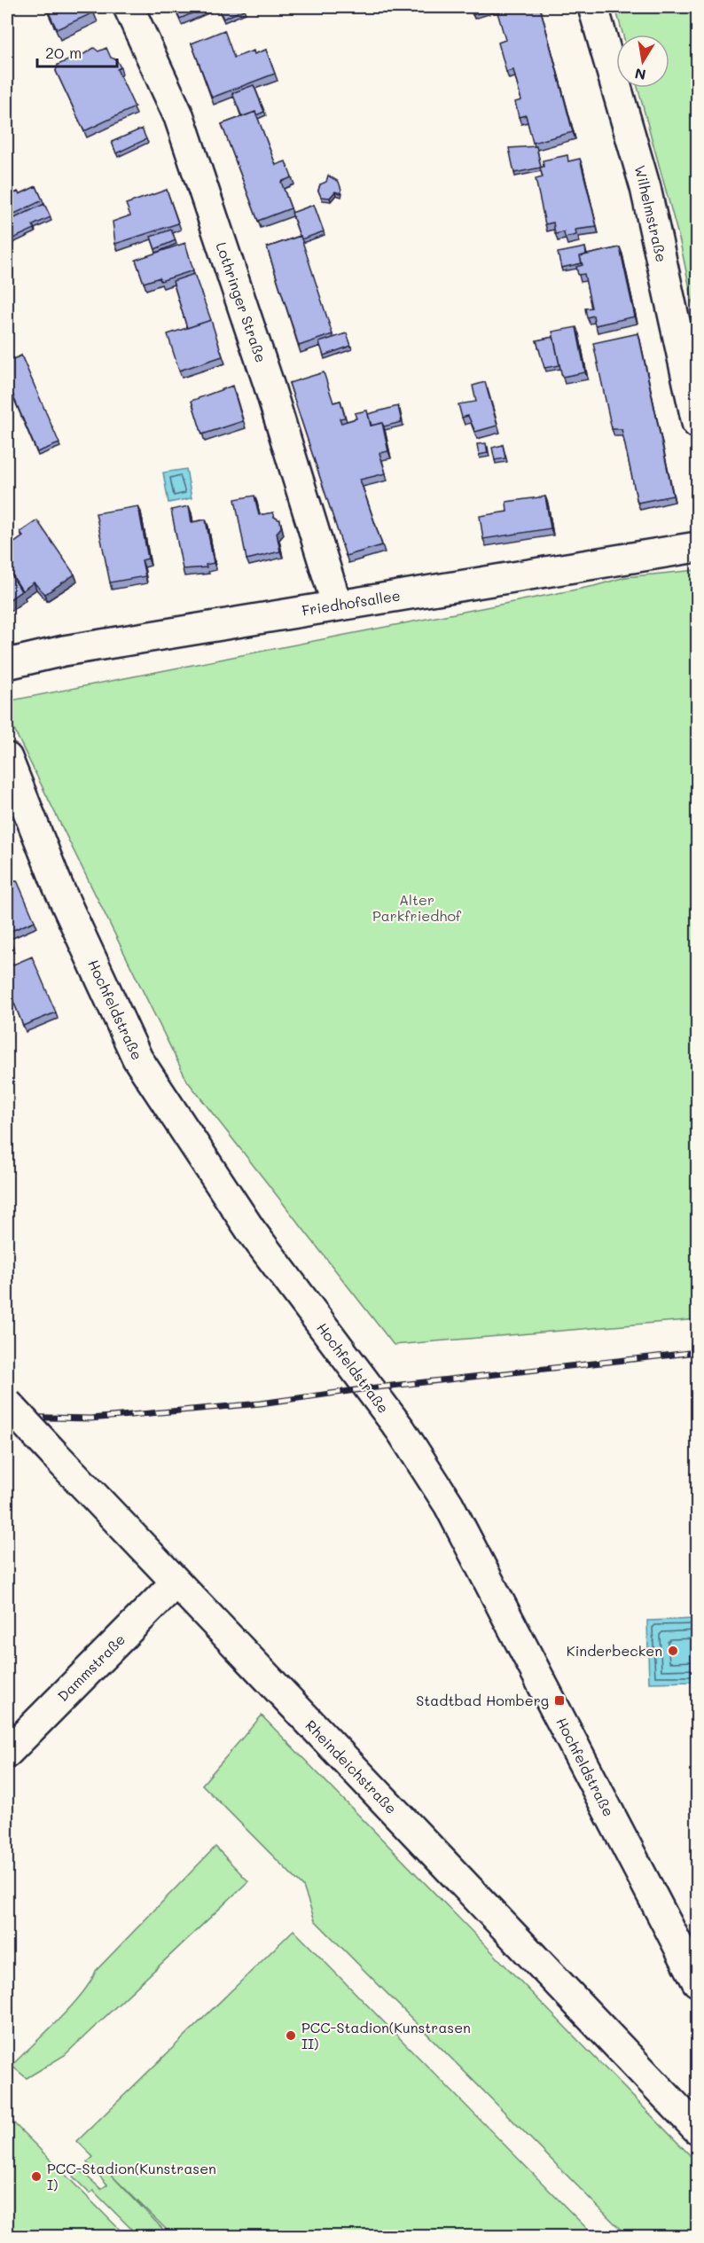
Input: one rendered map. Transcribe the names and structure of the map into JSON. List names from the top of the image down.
{
  "streets": {
    "street": [
      "Wilhelmstraße",
      "Lothringer Straße",
      "Friedhofsallee",
      "Hochfeldstraße",
      "Dammstraße",
      "Rheindeichstraße"
    ]
  },
  "crossings": [
    ["Lothringer Straße", "Friedhofsallee"],
    ["Dammstraße", "Rheindeichstraße"]
  ],
  "parks": ["Alter Parkfriedhof"],
  "places": {
    "other": ["Kinderbecken", "PCC-Stadion(Kunstrasen II)", "PCC-Stadion(Kunstrasen I)"],
    "transit": ["Stadtbad Homberg"]
  },
  "scale_bar": "20 m",
  "north": "bottom"
}
